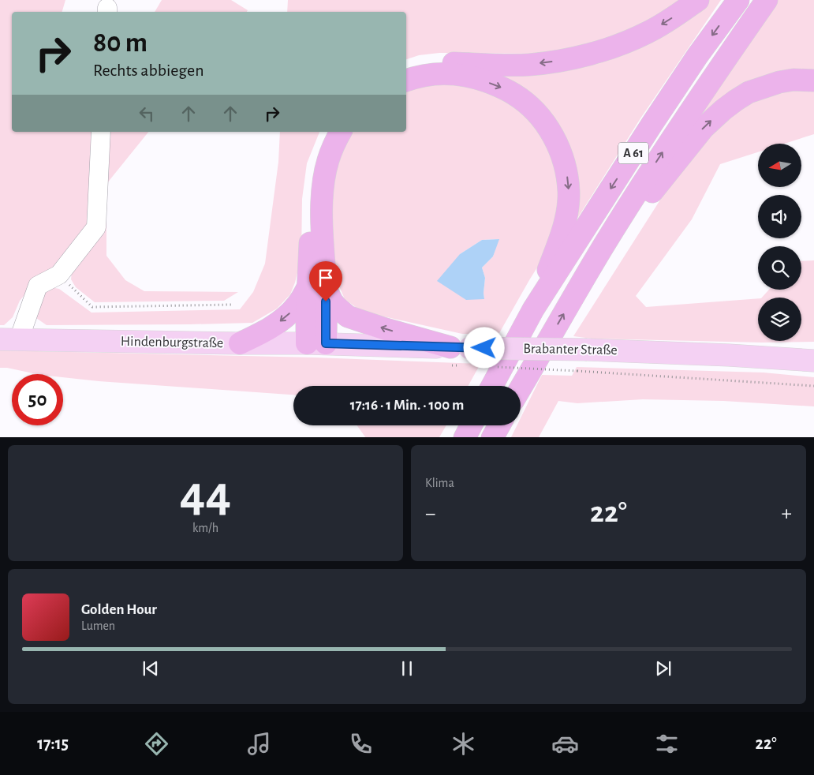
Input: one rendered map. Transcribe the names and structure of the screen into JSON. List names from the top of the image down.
{
  "streets": {
    "highway": ["A 61"],
    "main road": ["Hindenburgstraße", "Brabanter Straße"]
  },
  "crossings": [
    ["Hindenburgstraße", "Brabanter Straße"]
  ],
  "north": "left",
  "page": {
    "turn": ["80 m", "Rechts abbiegen"],
    "limit": "50",
    "trip": "17:16 · 1 Min. · 100 m",
    "tile": [
      ["44", "km/h"],
      "Klima"
    ],
    "heat": ["−", "22°", "+"],
    "song": ["Golden Hour", "Lumen"],
    "tabs": ["17:15", "22°"]
  }
}
